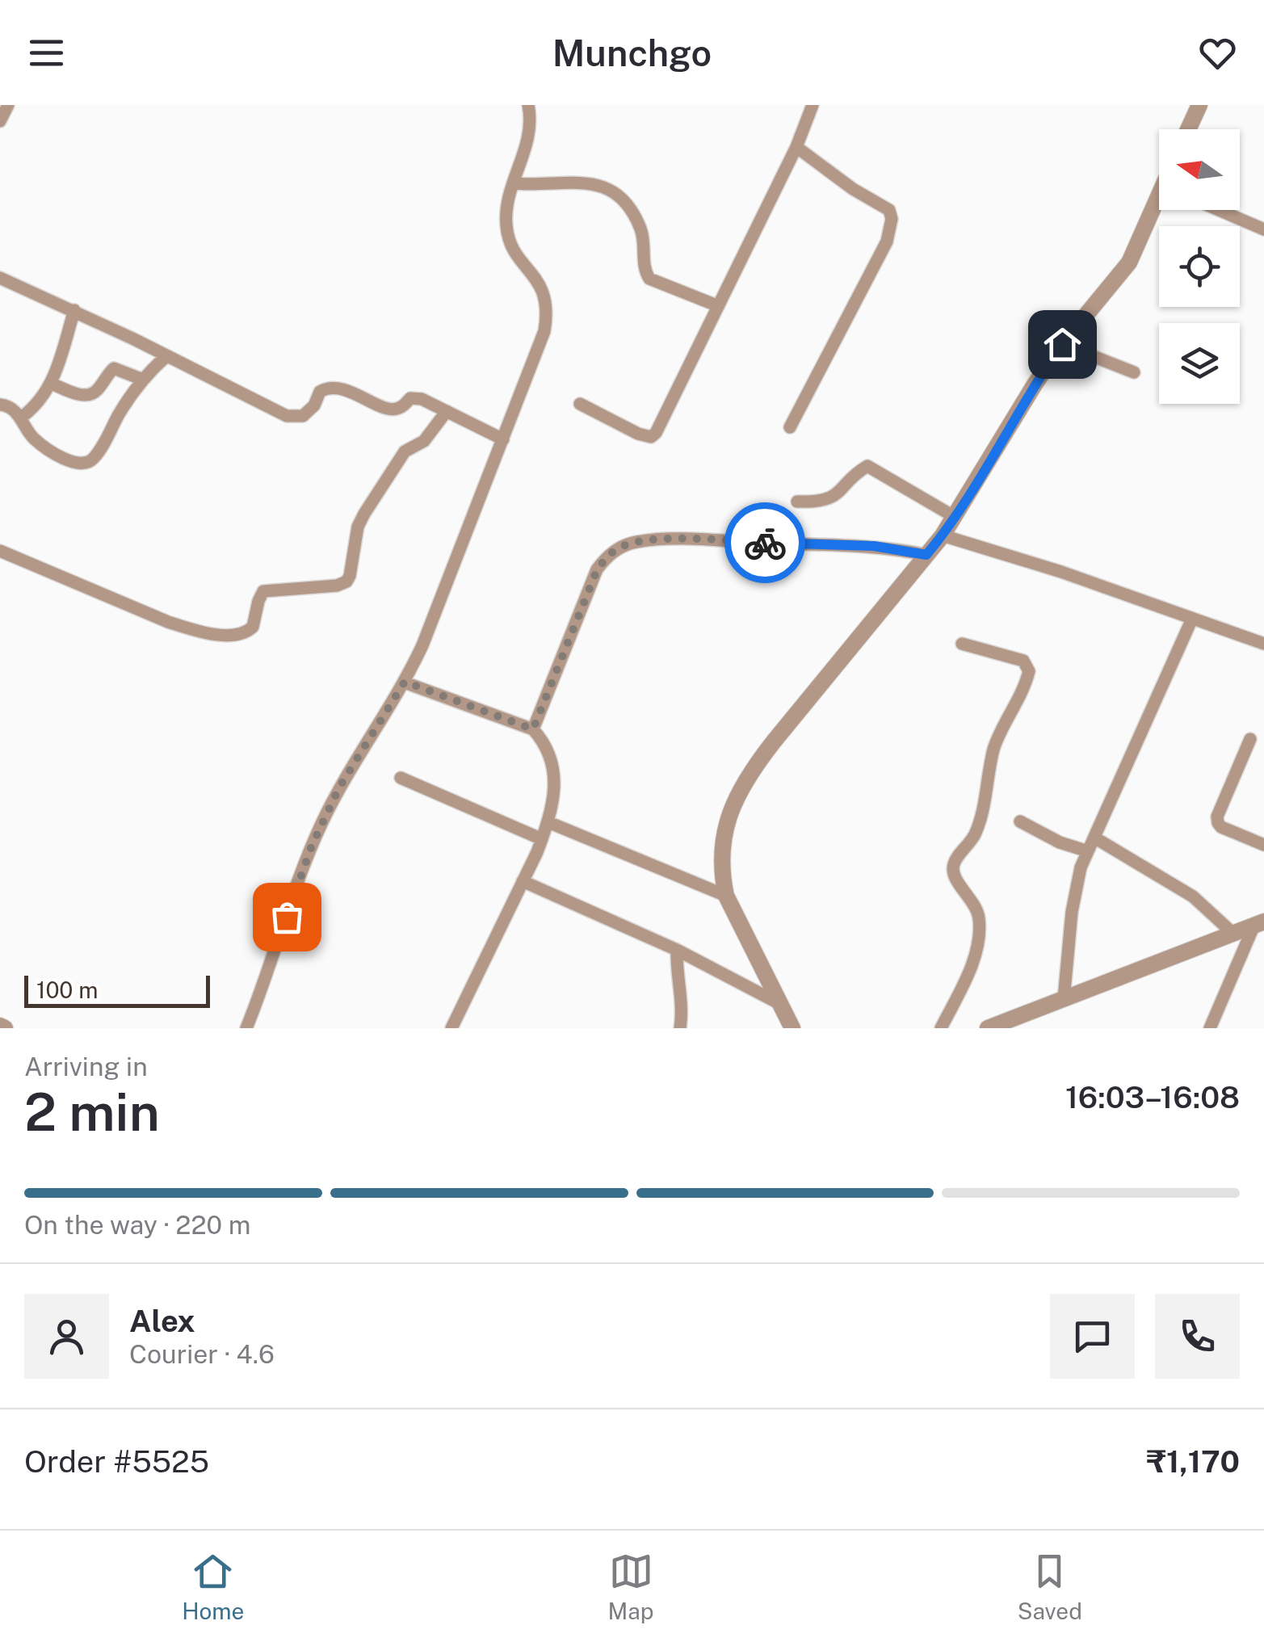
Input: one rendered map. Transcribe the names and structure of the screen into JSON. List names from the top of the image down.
{
  "scale_bar": "100 m",
  "north": "left",
  "page": {
    "header": "Munchgo",
    "scale": "100 m",
    "heading": ["2 min", "Arriving in", "16:03–16:08"],
    "panel": [
      "Alex",
      "Courier · 4.6",
      "Order #5525",
      "₹1,170"
    ],
    "bar": "On the way · 220 m",
    "tabs": ["Home", "Map", "Saved"]
  }
}
